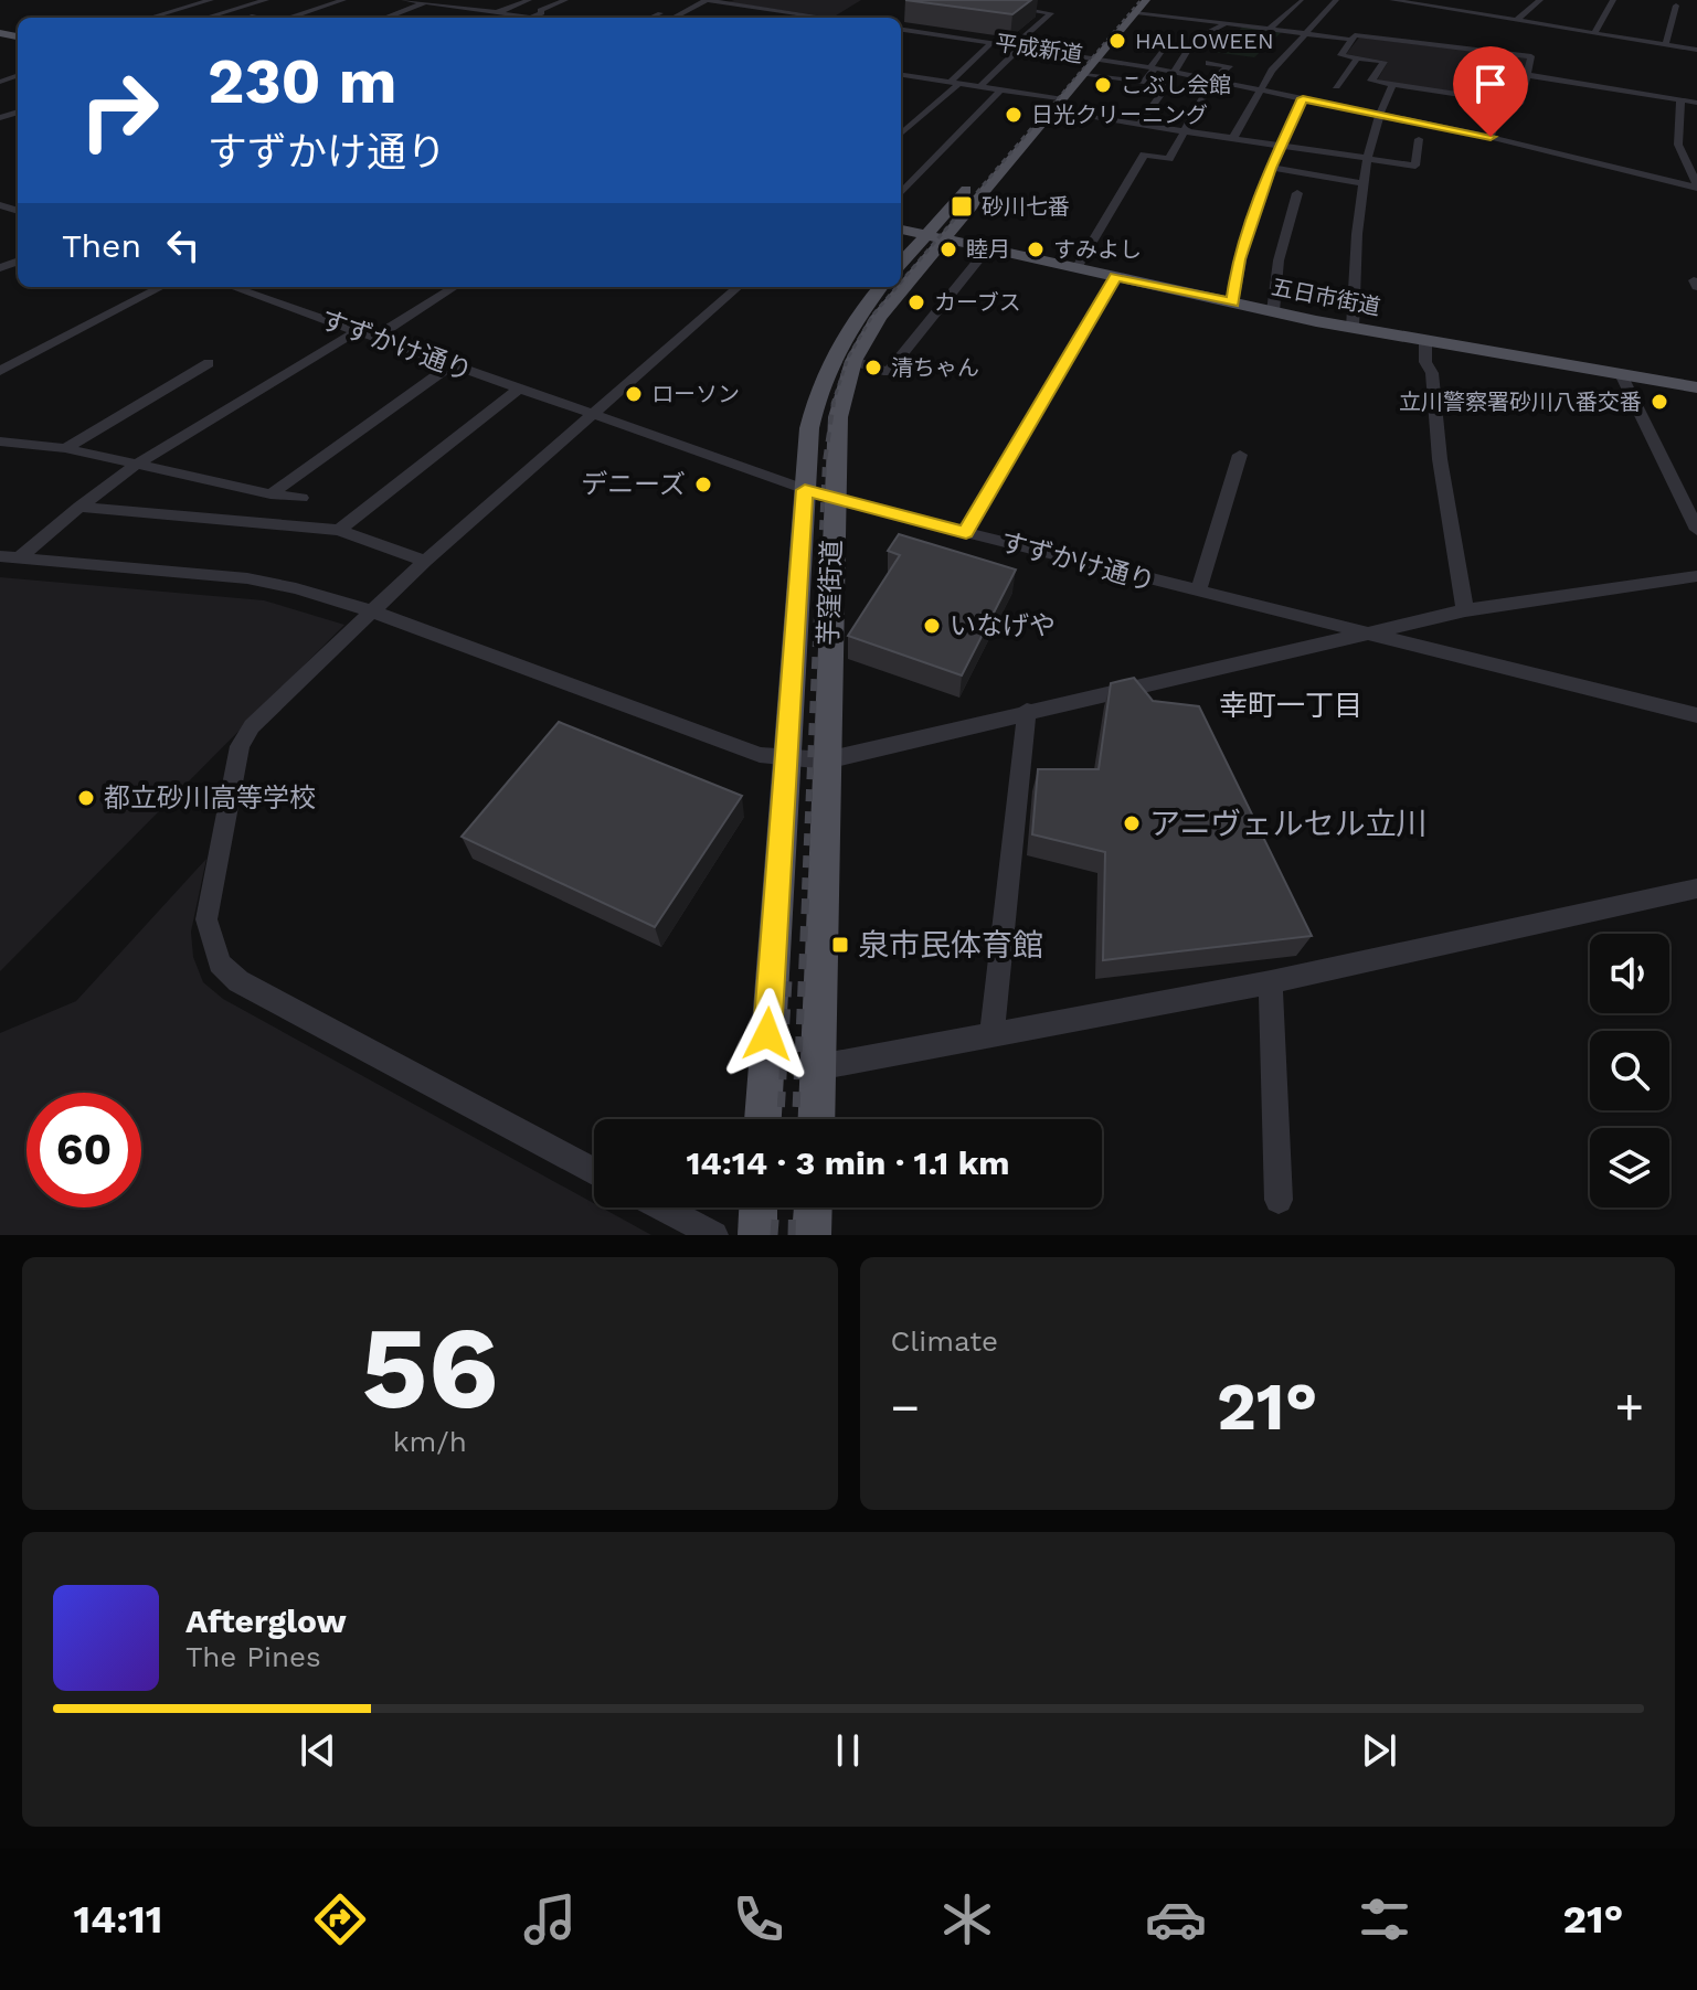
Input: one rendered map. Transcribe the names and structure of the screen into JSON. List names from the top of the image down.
{
  "streets": {
    "main road": ["五日市街道", "芋窪街道"],
    "street": ["平成新道", "すずかけ通り"]
  },
  "crossings": [
    ["平成新道", "芋窪街道"],
    ["五日市街道", "芋窪街道"],
    ["すずかけ通り", "芋窪街道"]
  ],
  "districts": ["幸町一丁目"],
  "places": {
    "other": [
      "HALLOWEEN",
      "こぶし会館",
      "日光クリーニング",
      "睦月",
      "すみよし",
      "カーブス",
      "清ちゃん",
      "ローソン",
      "立川警察署砂川八番交番",
      "デニーズ",
      "いなげや",
      "都立砂川高等学校",
      "アニヴェルセル立川"
    ],
    "transit": ["砂川七番", "泉市民体育館"]
  },
  "page": {
    "turn": ["230 m", "すずかけ通り"],
    "then": "Then",
    "limit": "60",
    "trip": "14:14 · 3 min · 1.1 km",
    "tile": [
      ["56", "km/h"],
      "Climate"
    ],
    "heat": ["−", "21°", "+"],
    "song": ["Afterglow", "The Pines"],
    "tabs": ["14:11", "21°"]
  }
}
